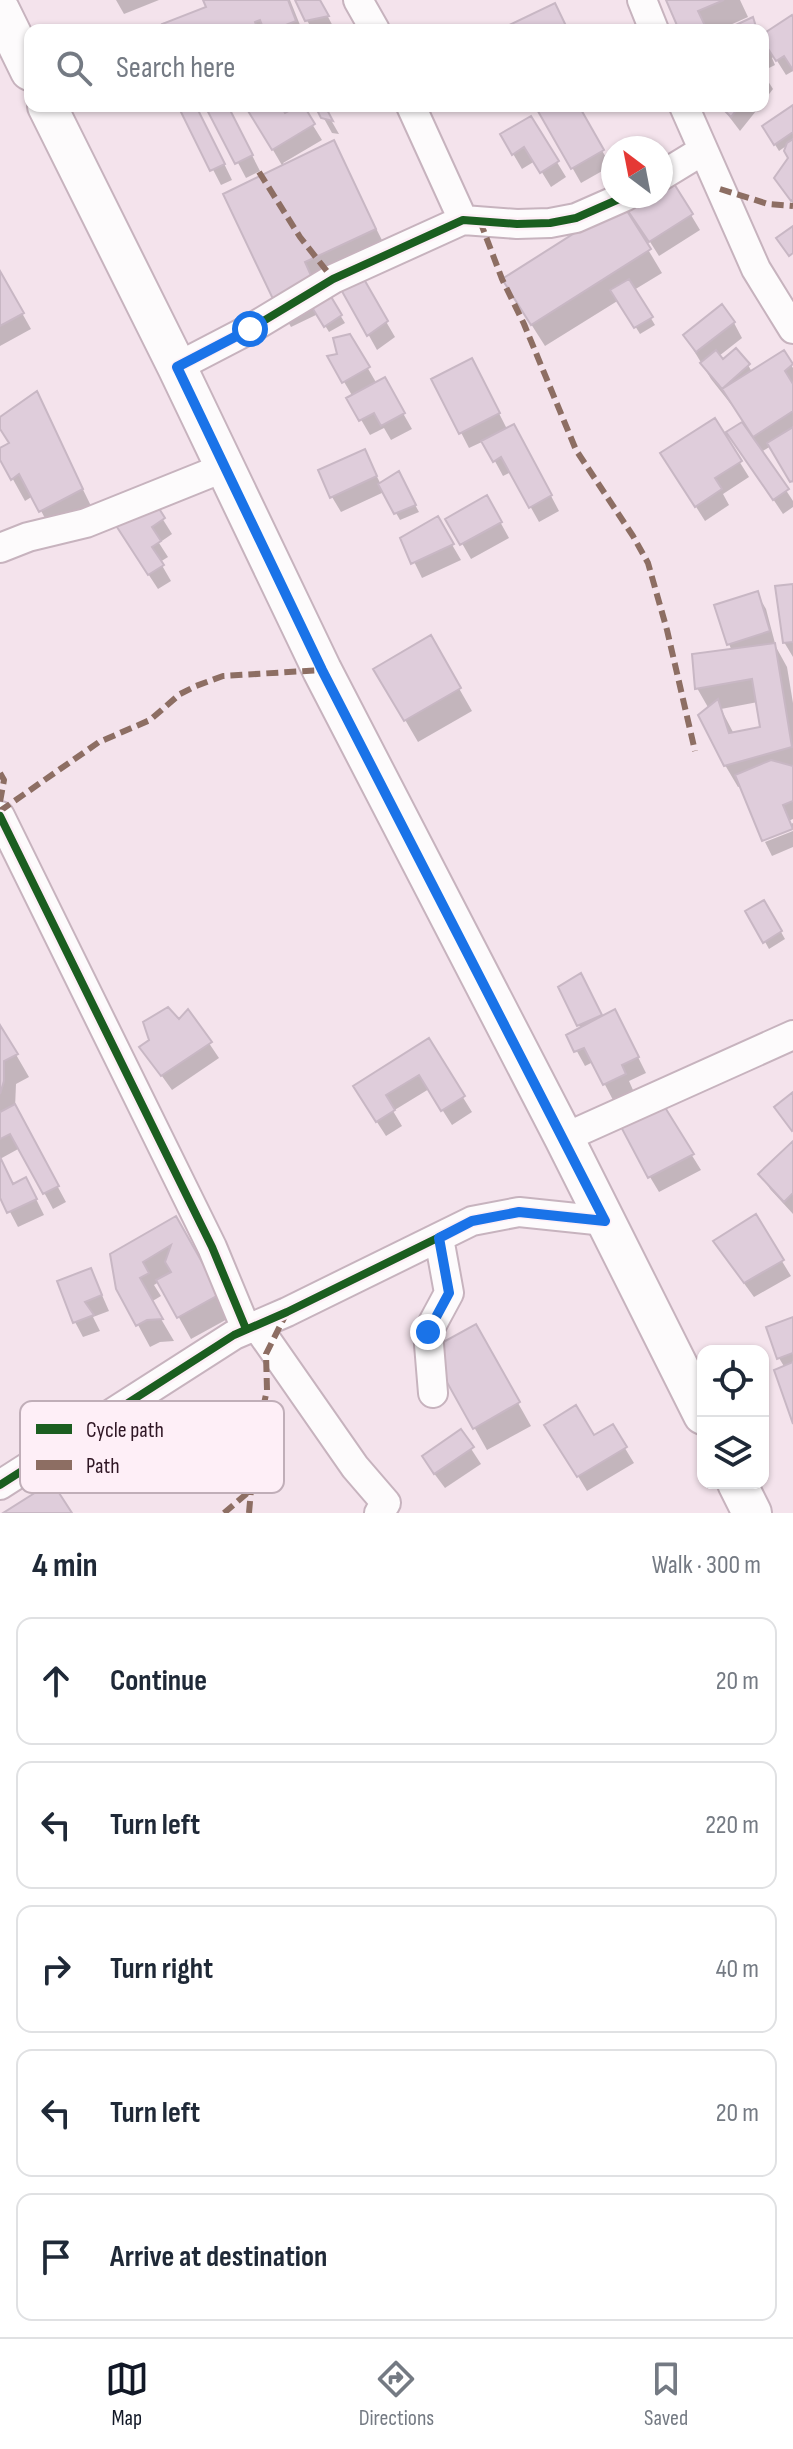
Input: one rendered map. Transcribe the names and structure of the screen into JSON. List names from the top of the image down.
{
  "legend": ["Cycle path", "Path"],
  "north": "top left",
  "page": {
    "search": "Search here",
    "heading": ["4 min", "Walk · 300 m"],
    "list": [
      ["Continue", "20 m"],
      ["Turn left", "220 m"],
      ["Turn right", "40 m"],
      ["Turn left", "20 m"],
      "Arrive at destination"
    ],
    "nav": ["Map", "Directions", "Saved"]
  }
}
